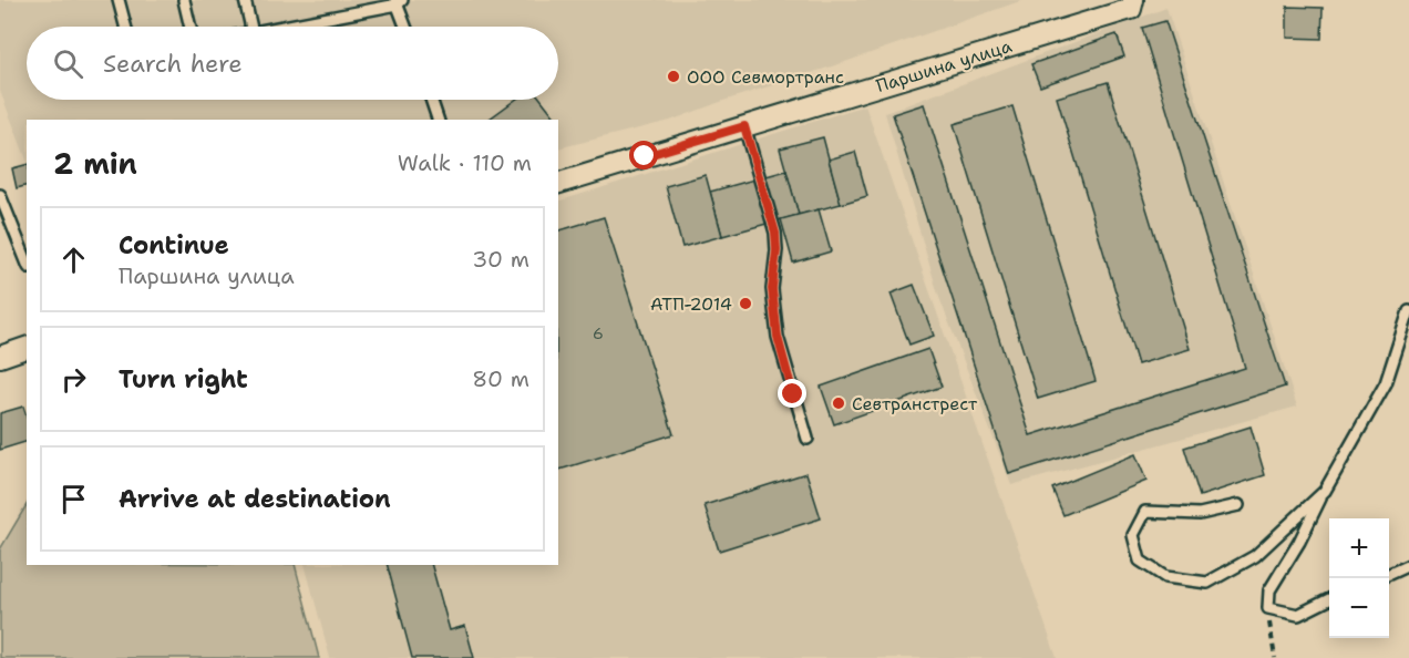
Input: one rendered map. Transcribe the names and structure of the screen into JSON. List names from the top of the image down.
{
  "streets": {
    "street": ["Паршина улица"]
  },
  "places": ["ООО Севмортранс", "АТП-2014", "Севтранстрест"],
  "house_numbers": ["6"],
  "page": {
    "search": "Search here",
    "heading": ["2 min", "Walk · 110 m"],
    "list": [
      ["Continue", "Паршина улица", "30 m"],
      ["Turn right", "80 m"],
      "Arrive at destination"
    ],
    "map_buttons": ["+", "−"]
  }
}
